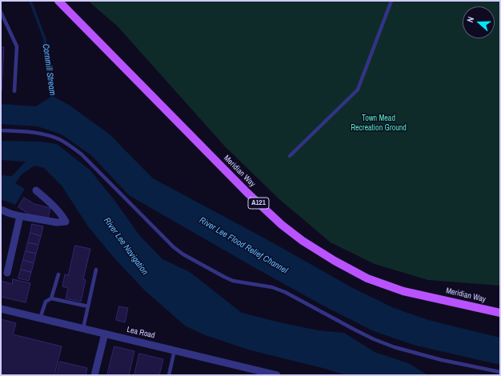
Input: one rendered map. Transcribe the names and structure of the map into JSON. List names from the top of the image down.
{
  "streets": {
    "main road": ["Meridian Way", "A121"],
    "street": ["Lea Road"]
  },
  "water": ["Cornmill Stream", "River Lee Flood Relief Channel", "River Lee Navigation"],
  "parks": ["Town Mead Recreation Ground"],
  "north": "left"
}
